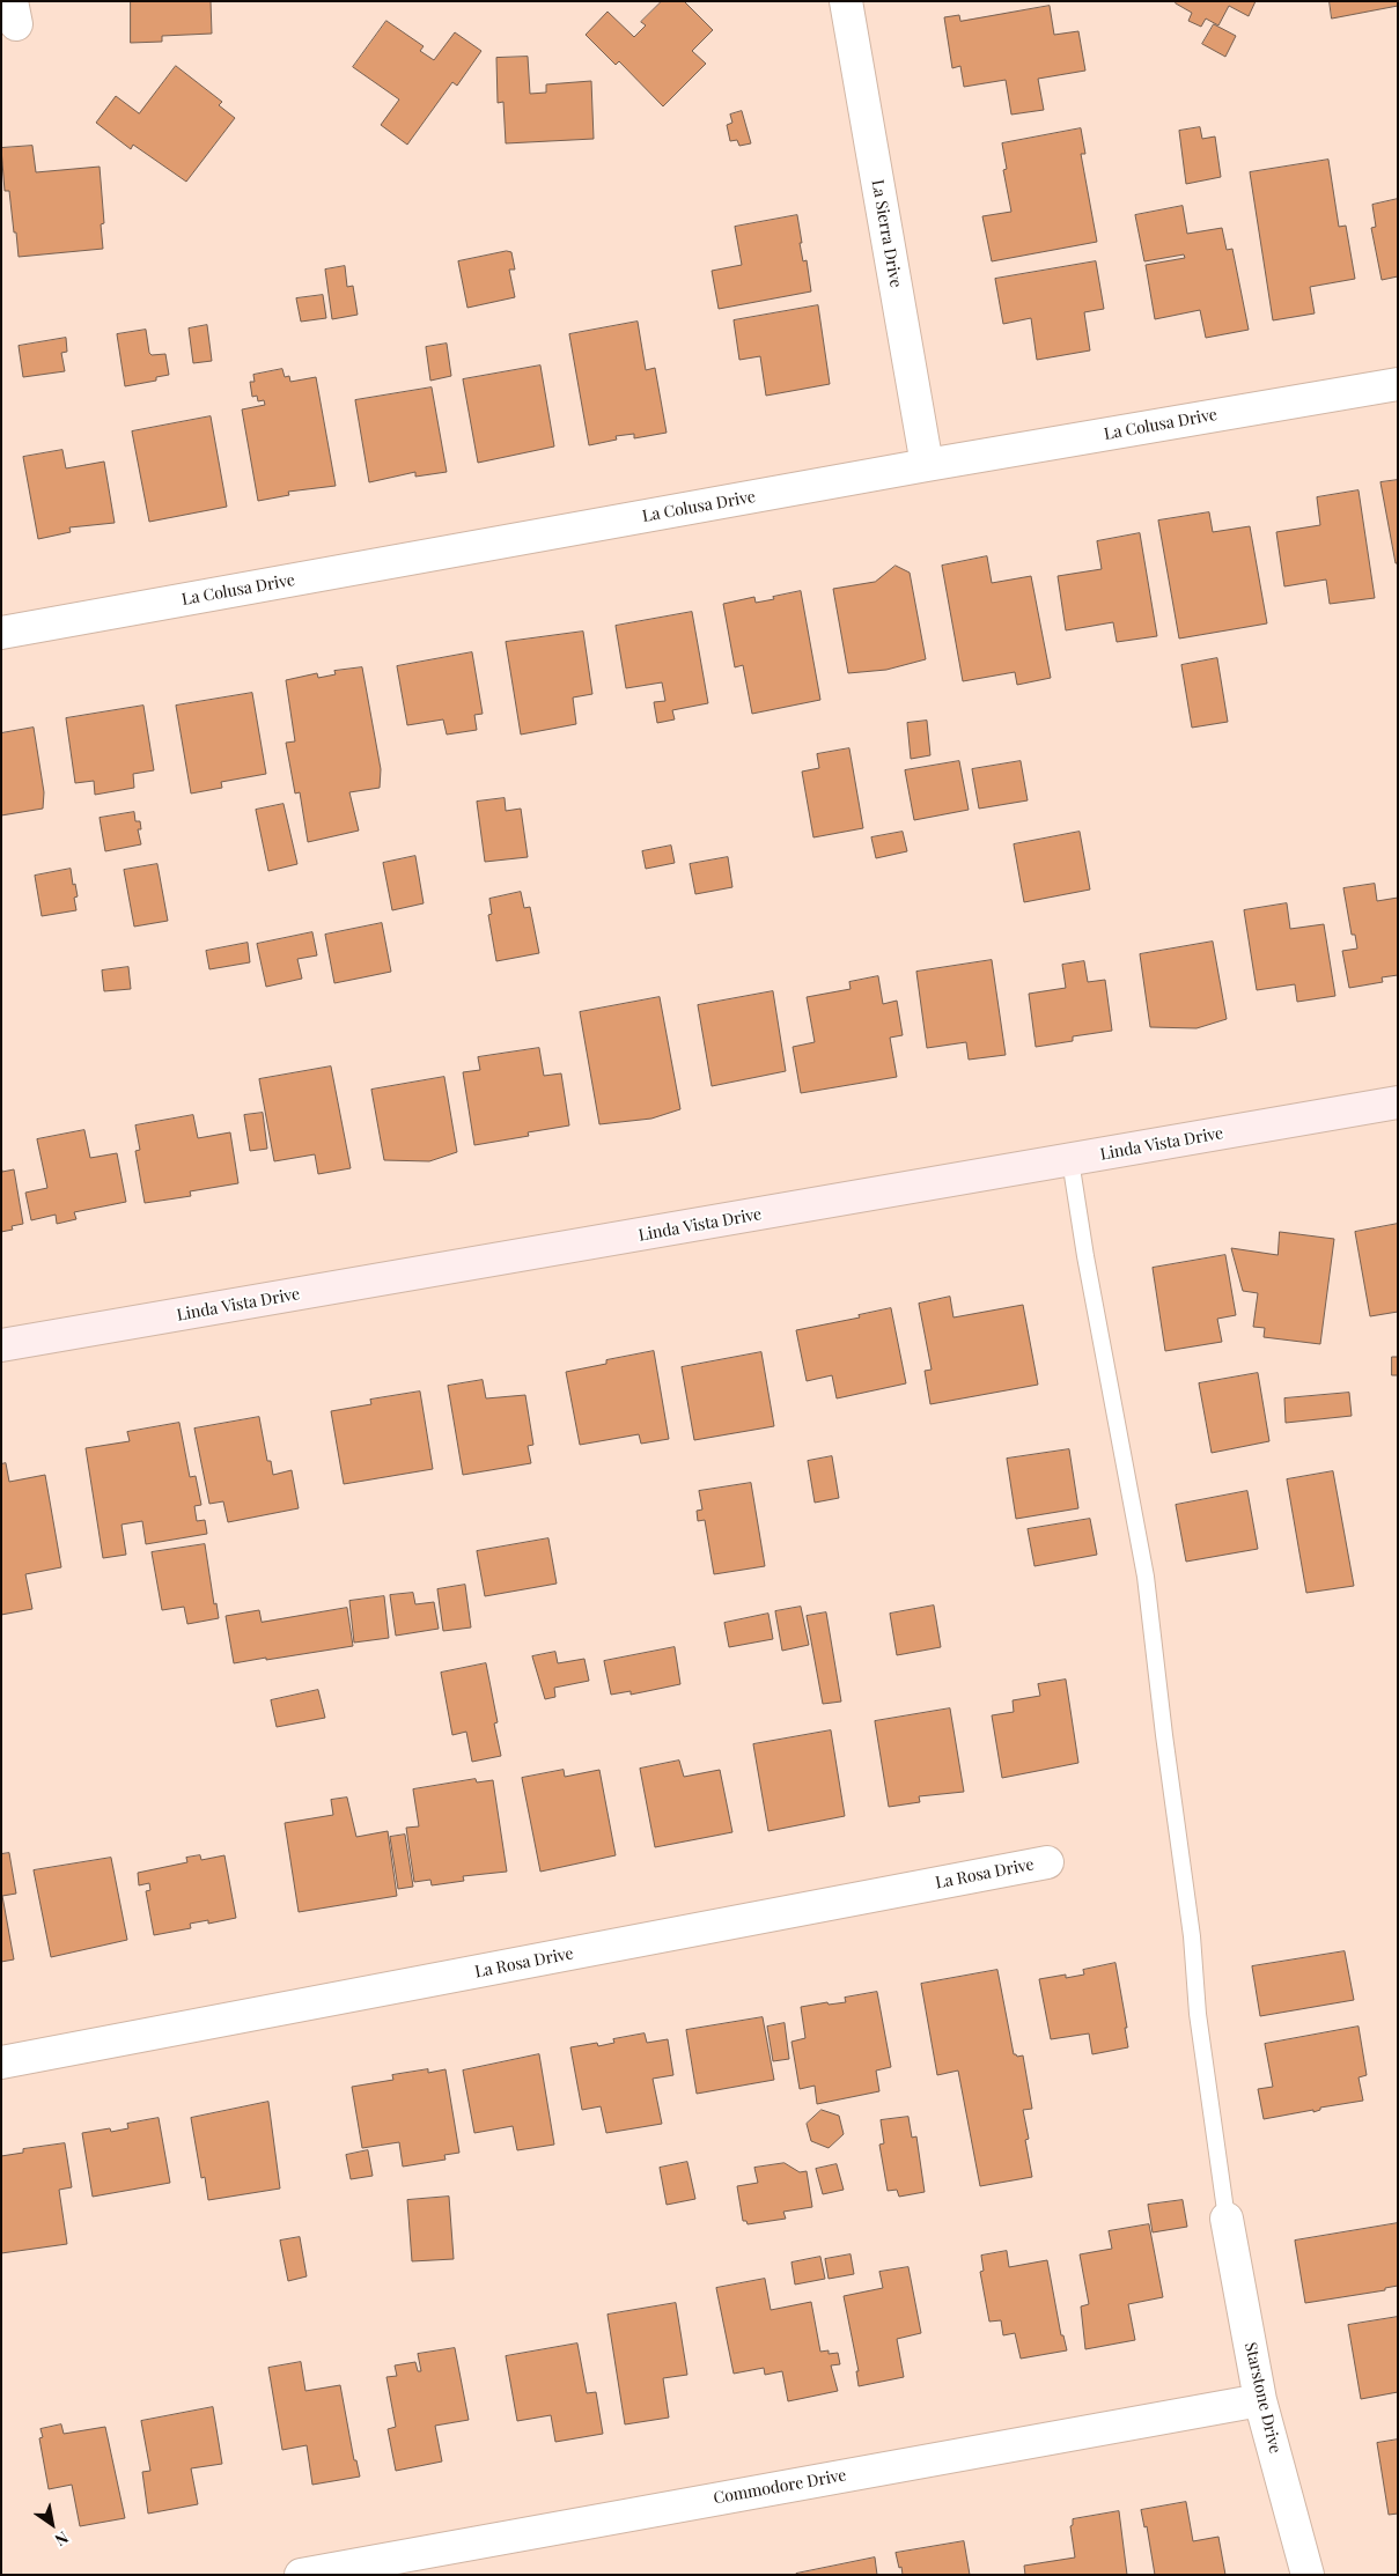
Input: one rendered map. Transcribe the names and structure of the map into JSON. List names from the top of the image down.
{
  "streets": {
    "main road": ["Linda Vista Drive"],
    "street": [
      "La Sierra Drive",
      "La Colusa Drive",
      "La Rosa Drive",
      "Starstone Drive",
      "Commodore Drive"
    ]
  },
  "crossings": [
    ["La Sierra Drive", "La Colusa Drive"],
    ["Starstone Drive", "Commodore Drive"]
  ],
  "north": "bottom right"
}
